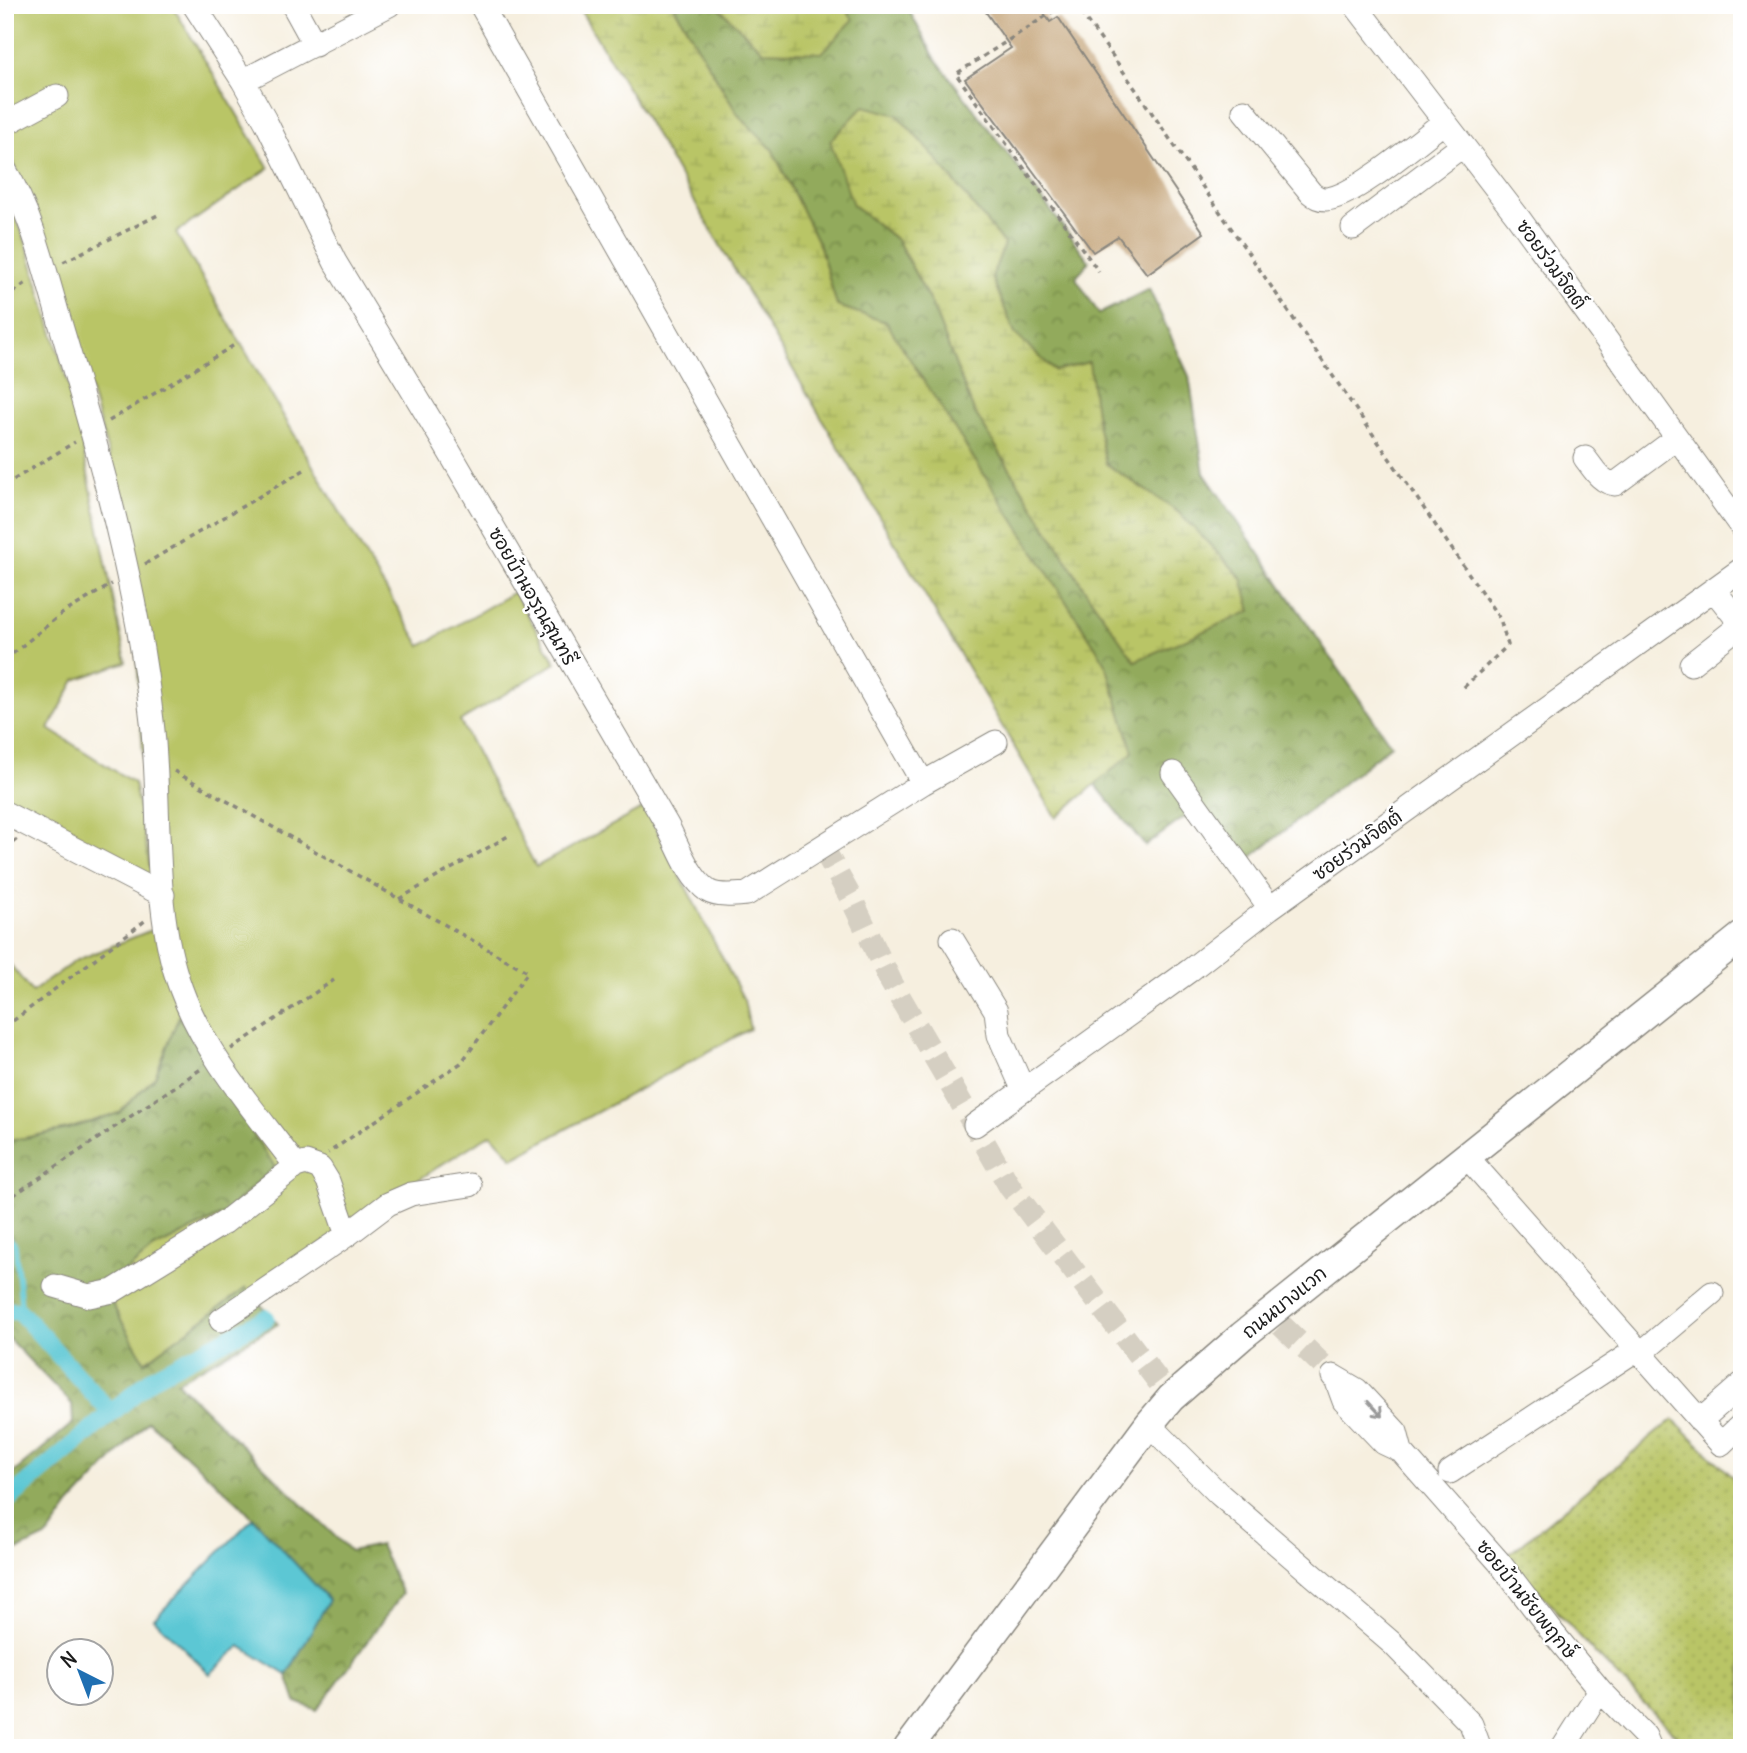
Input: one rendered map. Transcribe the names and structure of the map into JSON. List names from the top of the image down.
{
  "streets": {
    "main road": ["ถนนบางแวก"],
    "street": ["ซอยร่วมจิตต์", "ซอยบ้านอรุณสุนทรี", "ซอยบ้านชัยพฤกษ์"]
  },
  "north": "top left"
}
